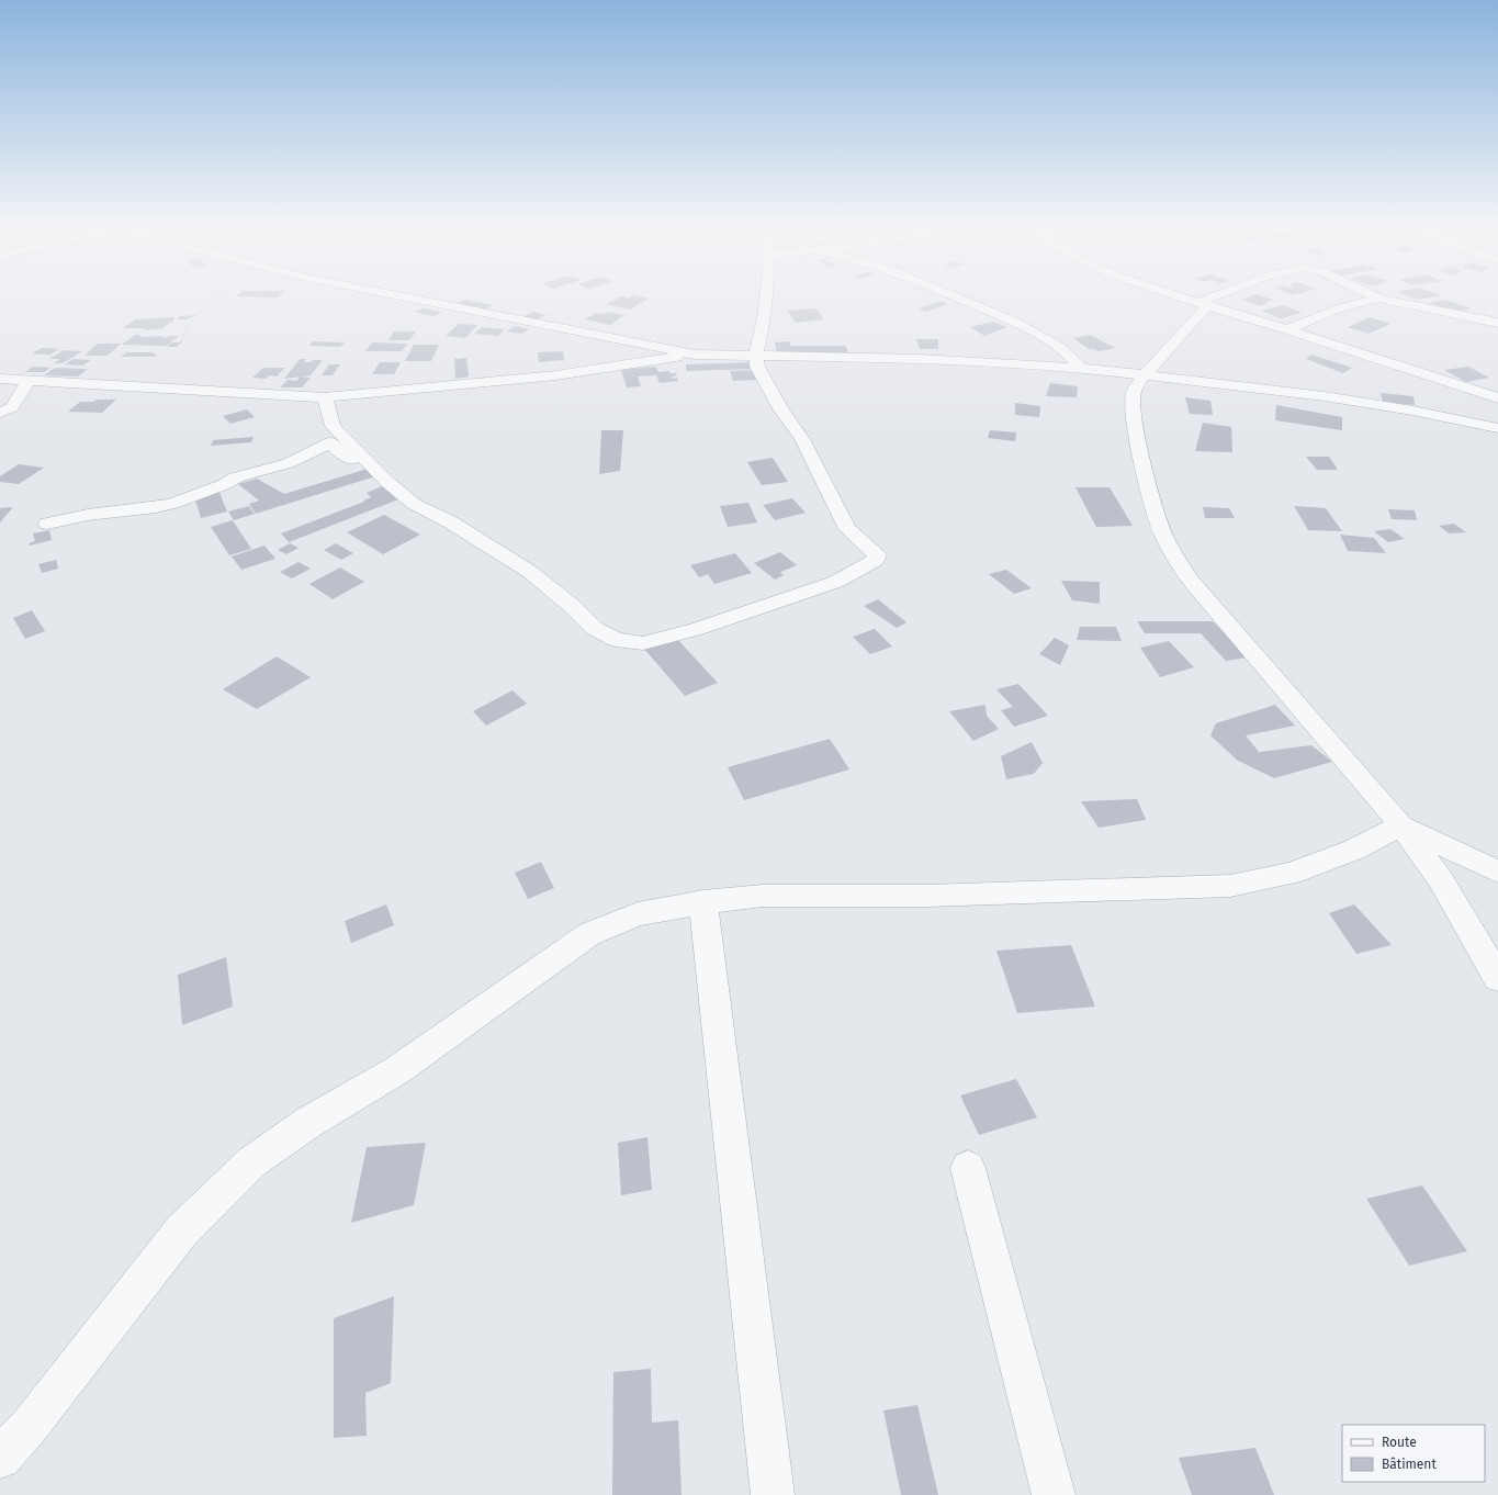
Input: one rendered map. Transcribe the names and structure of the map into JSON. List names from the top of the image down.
{
  "legend": ["Route", "Bâtiment"]
}
